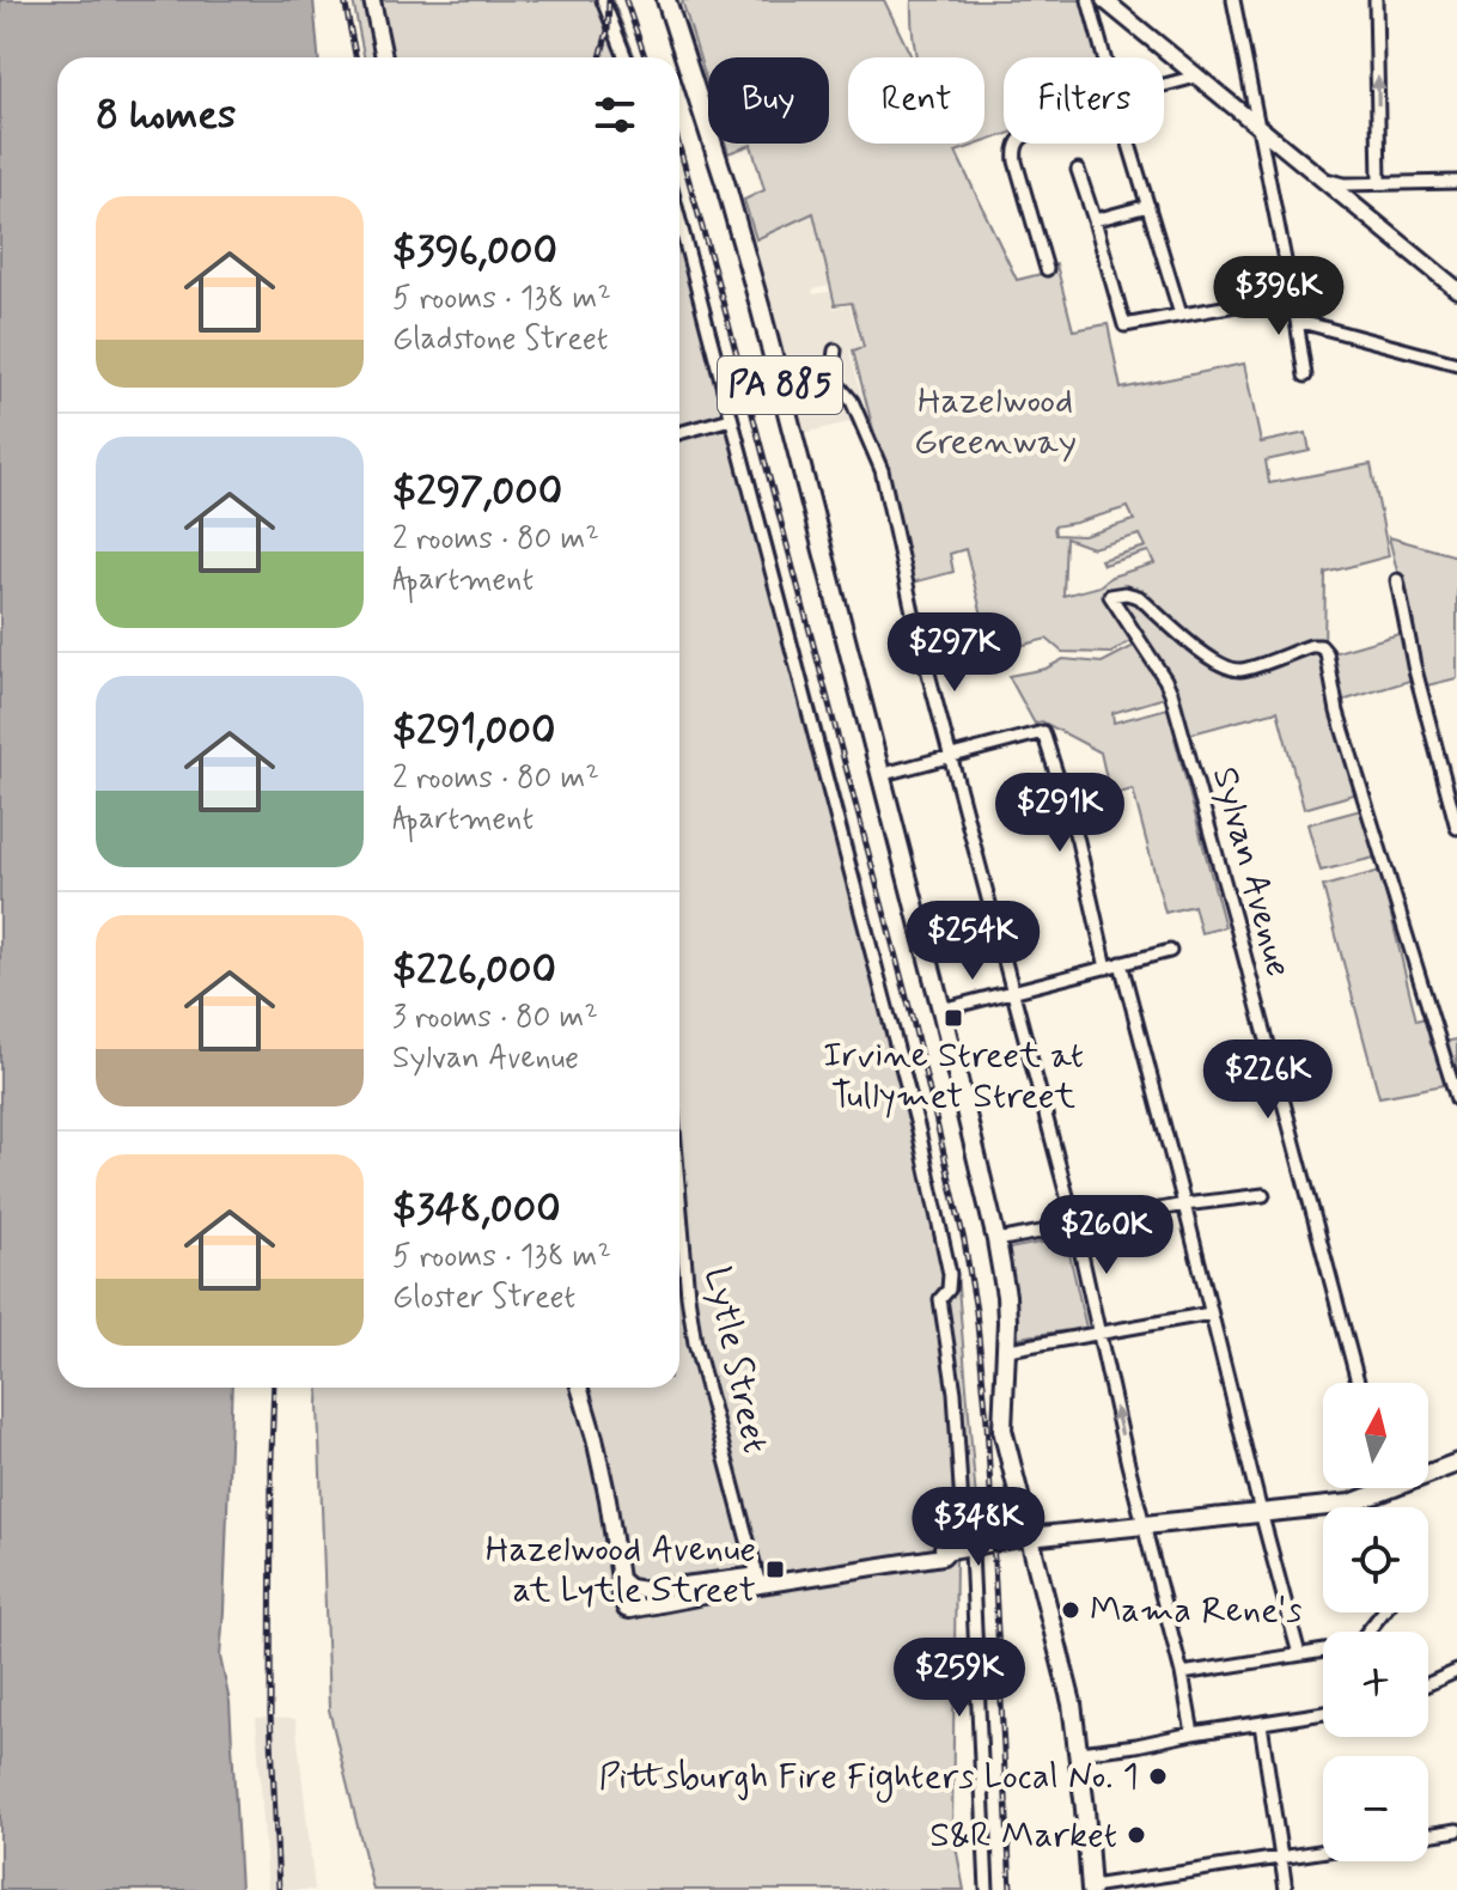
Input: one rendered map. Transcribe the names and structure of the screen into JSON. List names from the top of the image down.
{
  "streets": {
    "main road": ["PA 885"],
    "street": ["Sylvan Avenue", "Lytle Street"]
  },
  "parks": ["Hazelwood Greenway"],
  "places": {
    "transit": ["Irvine Street at Tullymet Street", "Hazelwood Avenue at Lytle Street"],
    "other": ["Mama Rene's", "Pittsburgh Fire Fighters Local No. 1", "S&R Market"]
  },
  "north": "top",
  "page": {
    "chip": ["Buy", "Rent", "Filters"],
    "heading": "8 homes",
    "list": [
      {
        "name": "$396,000",
        "note": "5 rooms · 138 m² · Gladstone Street"
      },
      {
        "name": "$297,000",
        "note": "2 rooms · 80 m² · Apartment"
      },
      {
        "name": "$291,000",
        "note": "2 rooms · 80 m² · Apartment"
      },
      {
        "name": "$226,000",
        "note": "3 rooms · 80 m² · Sylvan Avenue"
      },
      {
        "name": "$348,000",
        "note": "5 rooms · 138 m² · Gloster Street"
      }
    ],
    "price": [
      "$396K",
      "$297K",
      "$291K",
      "$254K",
      "$226K",
      "$260K",
      "$348K",
      "$259K"
    ],
    "map_buttons": ["+", "−"]
  }
}
